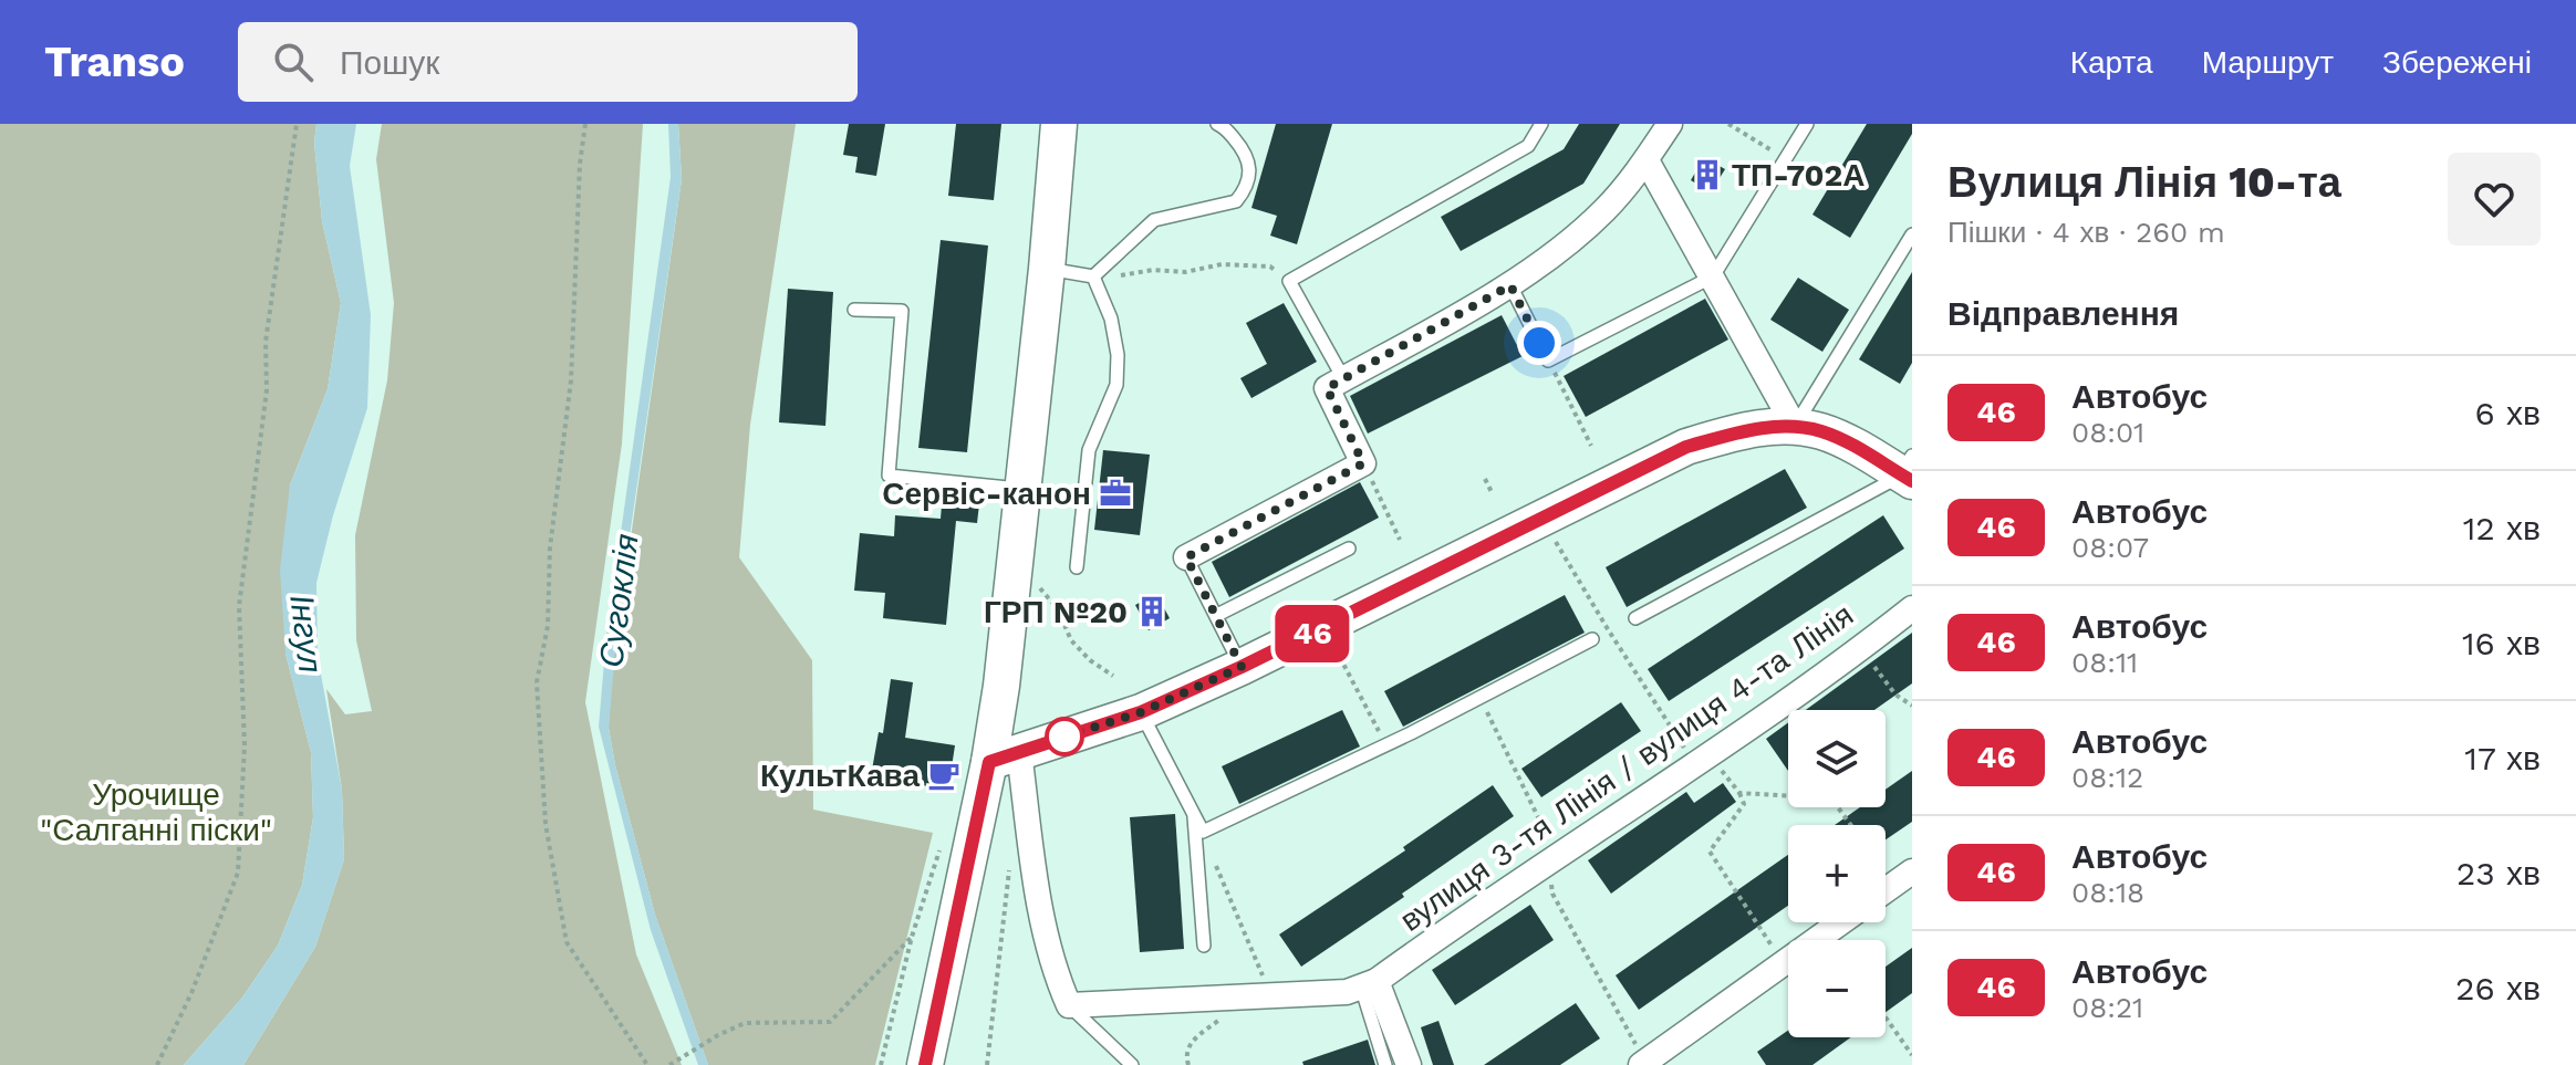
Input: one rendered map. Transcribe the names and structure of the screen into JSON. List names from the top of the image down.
{
  "streets": {
    "street": ["вулиця 3-тя Лінія / вулиця 4-та Лінія"]
  },
  "water": ["Сугоклія", "Інгул"],
  "parks": ["Урочище \"Салганні піски\""],
  "places": {
    "building": ["ТП-702А", "ГРП №20"],
    "office": ["Сервіс-канон"],
    "cafe": ["КультКава"]
  },
  "lines": ["bus line 46"],
  "page": {
    "header": "Transo",
    "search": "Пошук",
    "nav": ["Карта", "Маршрут", "Збережені"],
    "on_map": "46",
    "heading": [
      ["Вулиця Лінія 10-та", "Пішки · 4 хв · 260 m"],
      "Відправлення"
    ],
    "list": [
      {
        "mark": "46",
        "name": "Автобус",
        "note": "08:01",
        "value": "6 хв"
      },
      {
        "mark": "46",
        "name": "Автобус",
        "note": "08:07",
        "value": "12 хв"
      },
      {
        "mark": "46",
        "name": "Автобус",
        "note": "08:11",
        "value": "16 хв"
      },
      {
        "mark": "46",
        "name": "Автобус",
        "note": "08:12",
        "value": "17 хв"
      },
      {
        "mark": "46",
        "name": "Автобус",
        "note": "08:18",
        "value": "23 хв"
      },
      {
        "mark": "46",
        "name": "Автобус",
        "note": "08:21",
        "value": "26 хв"
      }
    ],
    "map_buttons": ["+", "−"]
  }
}
